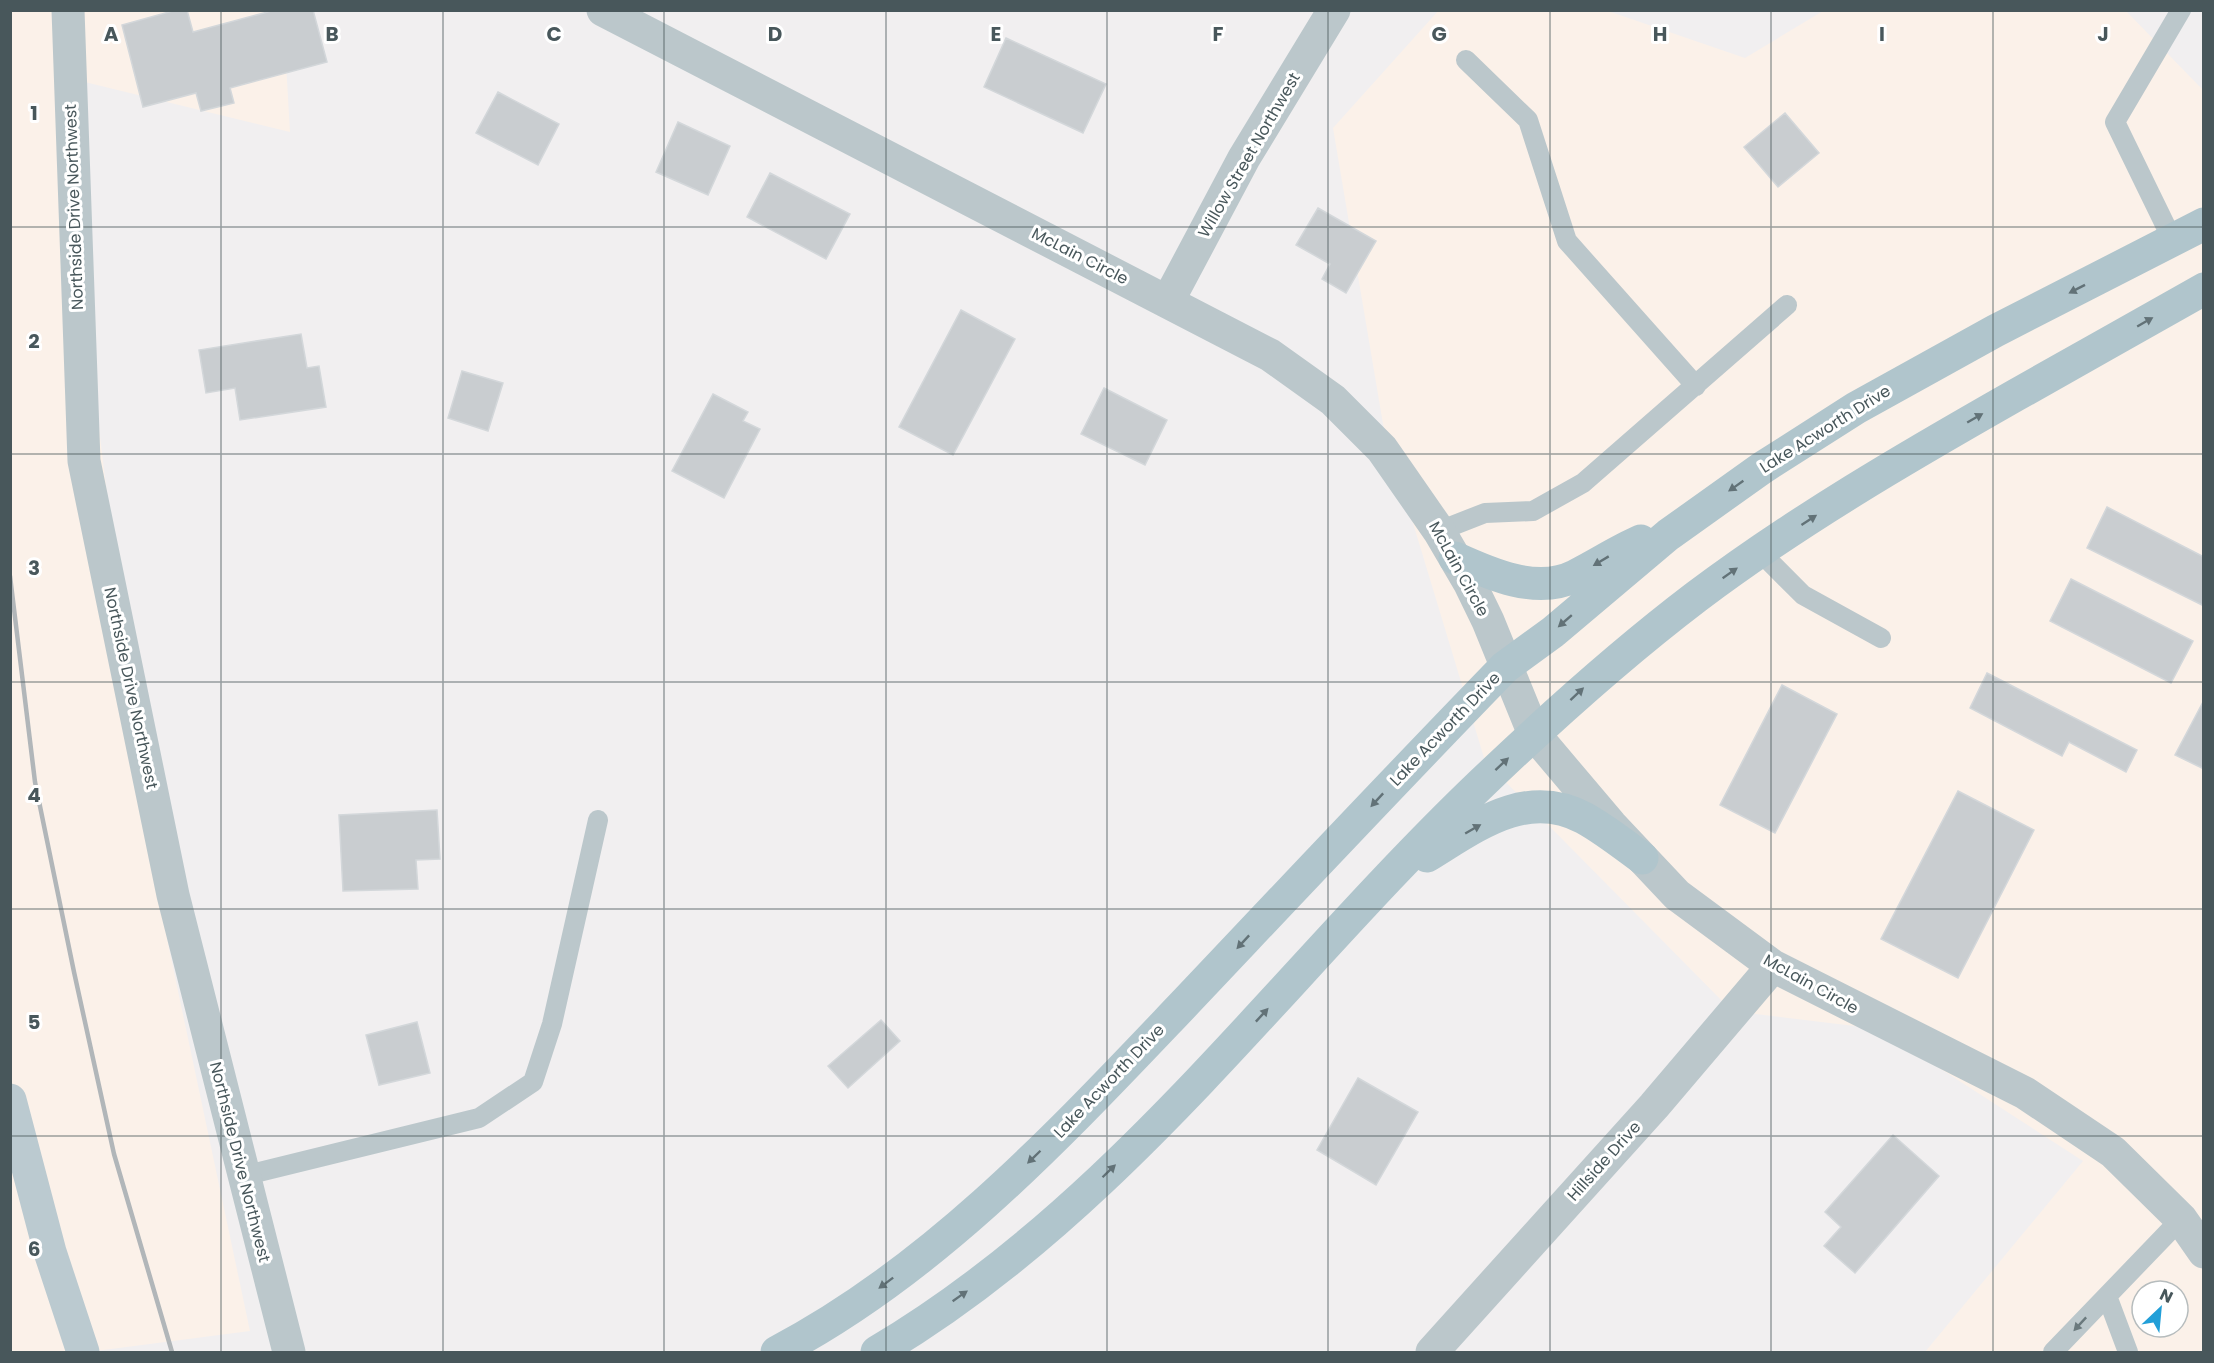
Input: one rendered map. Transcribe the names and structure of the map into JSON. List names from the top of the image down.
{
  "streets": {
    "main road": ["Lake Acworth Drive"],
    "street": [
      "Willow Street Northwest",
      "Northside Drive Northwest",
      "McLain Circle",
      "Hillside Drive"
    ]
  },
  "crossings": [
    ["Willow Street Northwest", "McLain Circle"],
    ["McLain Circle", "Lake Acworth Drive"],
    ["McLain Circle", "Hillside Drive"]
  ],
  "north": "top right",
  "grid": {
    "columns": [
      "A",
      "B",
      "C",
      "D",
      "E",
      "F",
      "G",
      "H",
      "I",
      "J"
    ],
    "rows": [
      "1",
      "2",
      "3",
      "4",
      "5",
      "6"
    ]
  }
}
